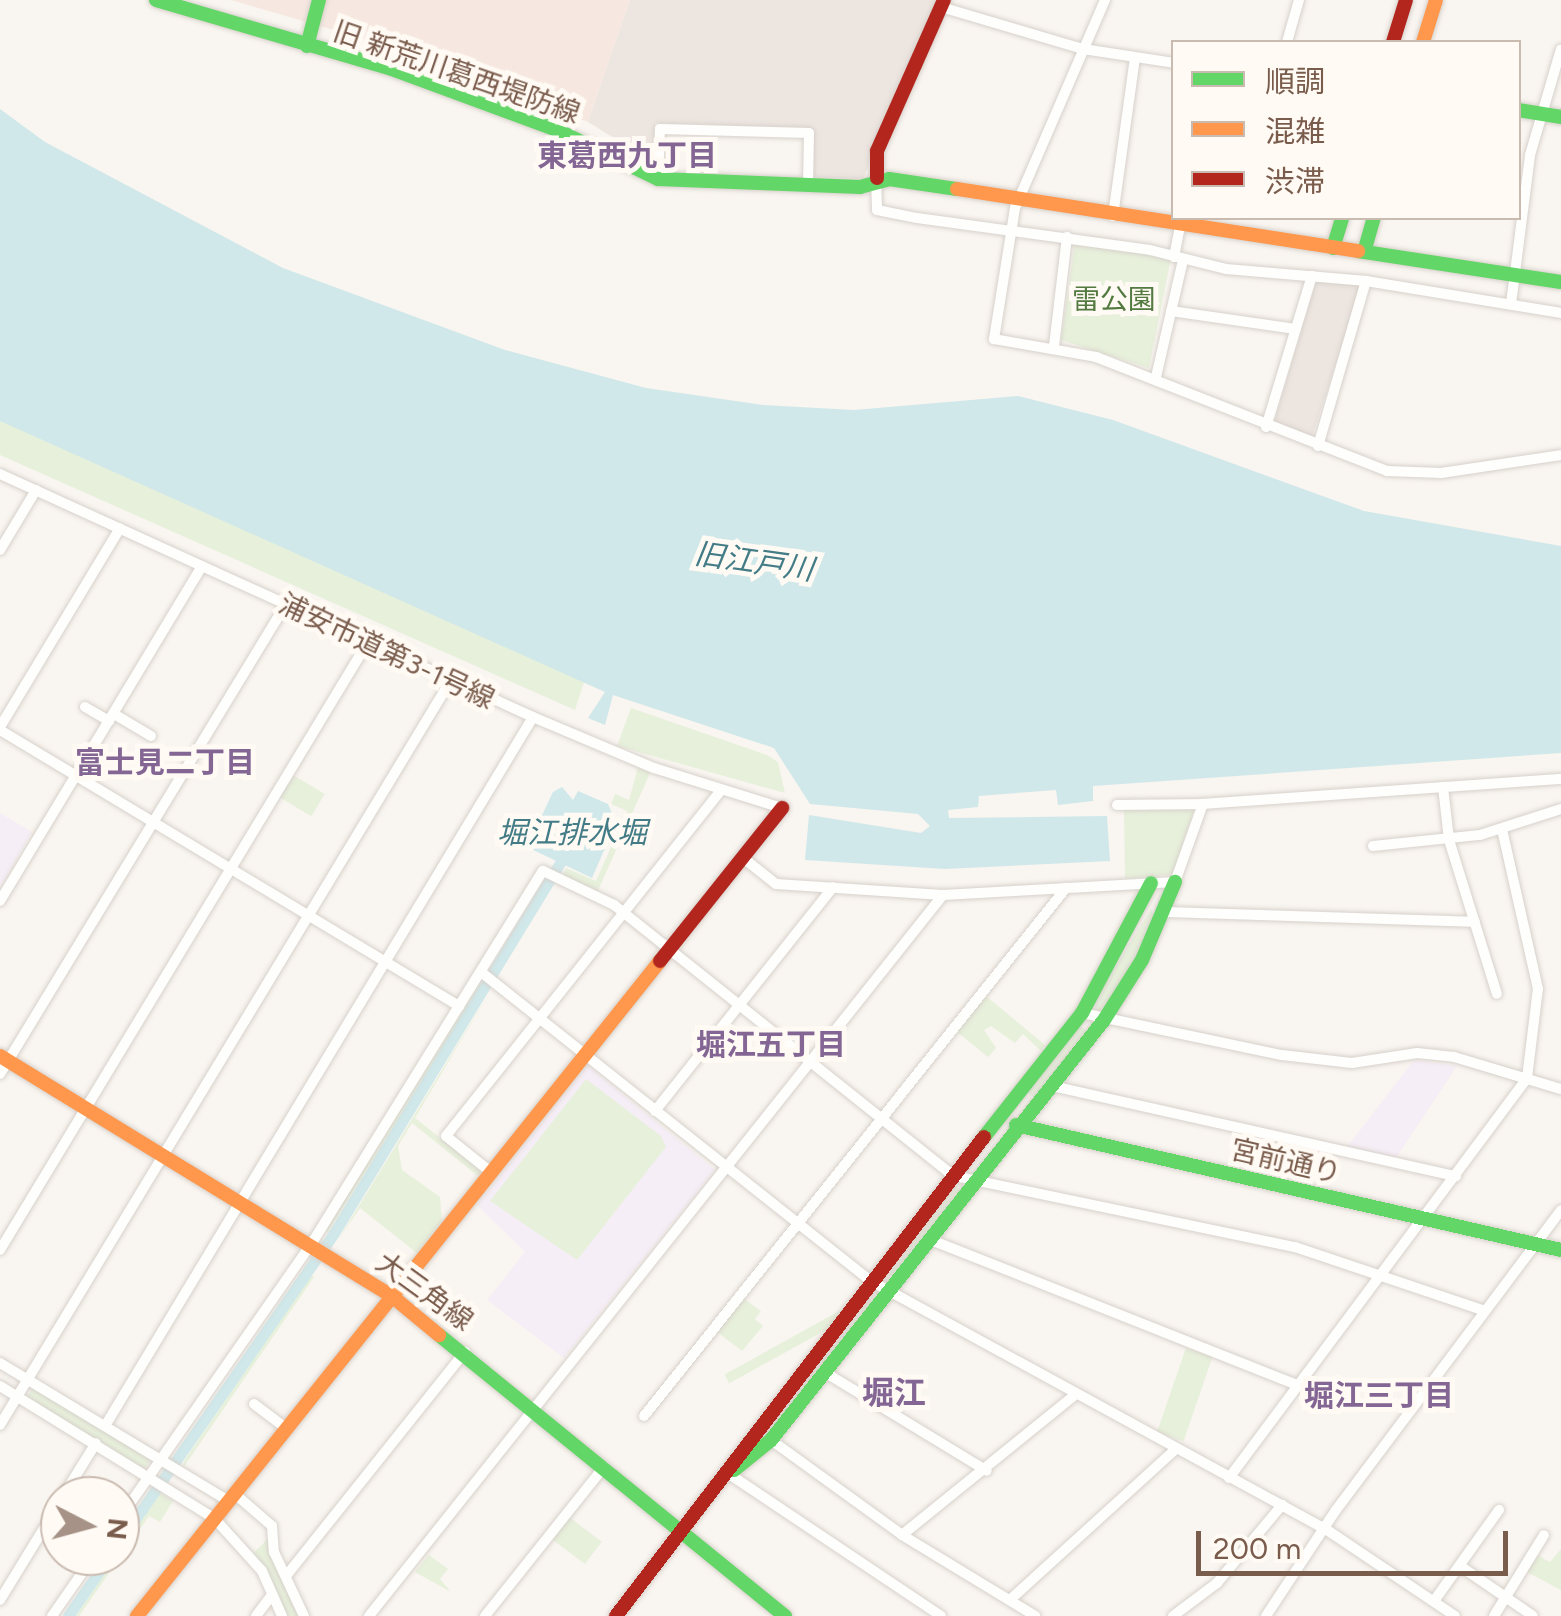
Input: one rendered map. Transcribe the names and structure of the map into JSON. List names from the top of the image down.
{
  "streets": {
    "street": [
      "旧 新荒川葛西堤防線",
      "浦安市道第3-1号線",
      "宮前通り",
      "大三角線"
    ]
  },
  "districts": [
    "東葛西九丁目",
    "富士見二丁目",
    "堀江五丁目",
    "堀江",
    "堀江三丁目"
  ],
  "water": ["旧江戸川", "堀江排水堀"],
  "parks": ["雷公園"],
  "legend": ["順調", "混雑", "渋滞"],
  "scale_bar": "200 m",
  "north": "right"
}
